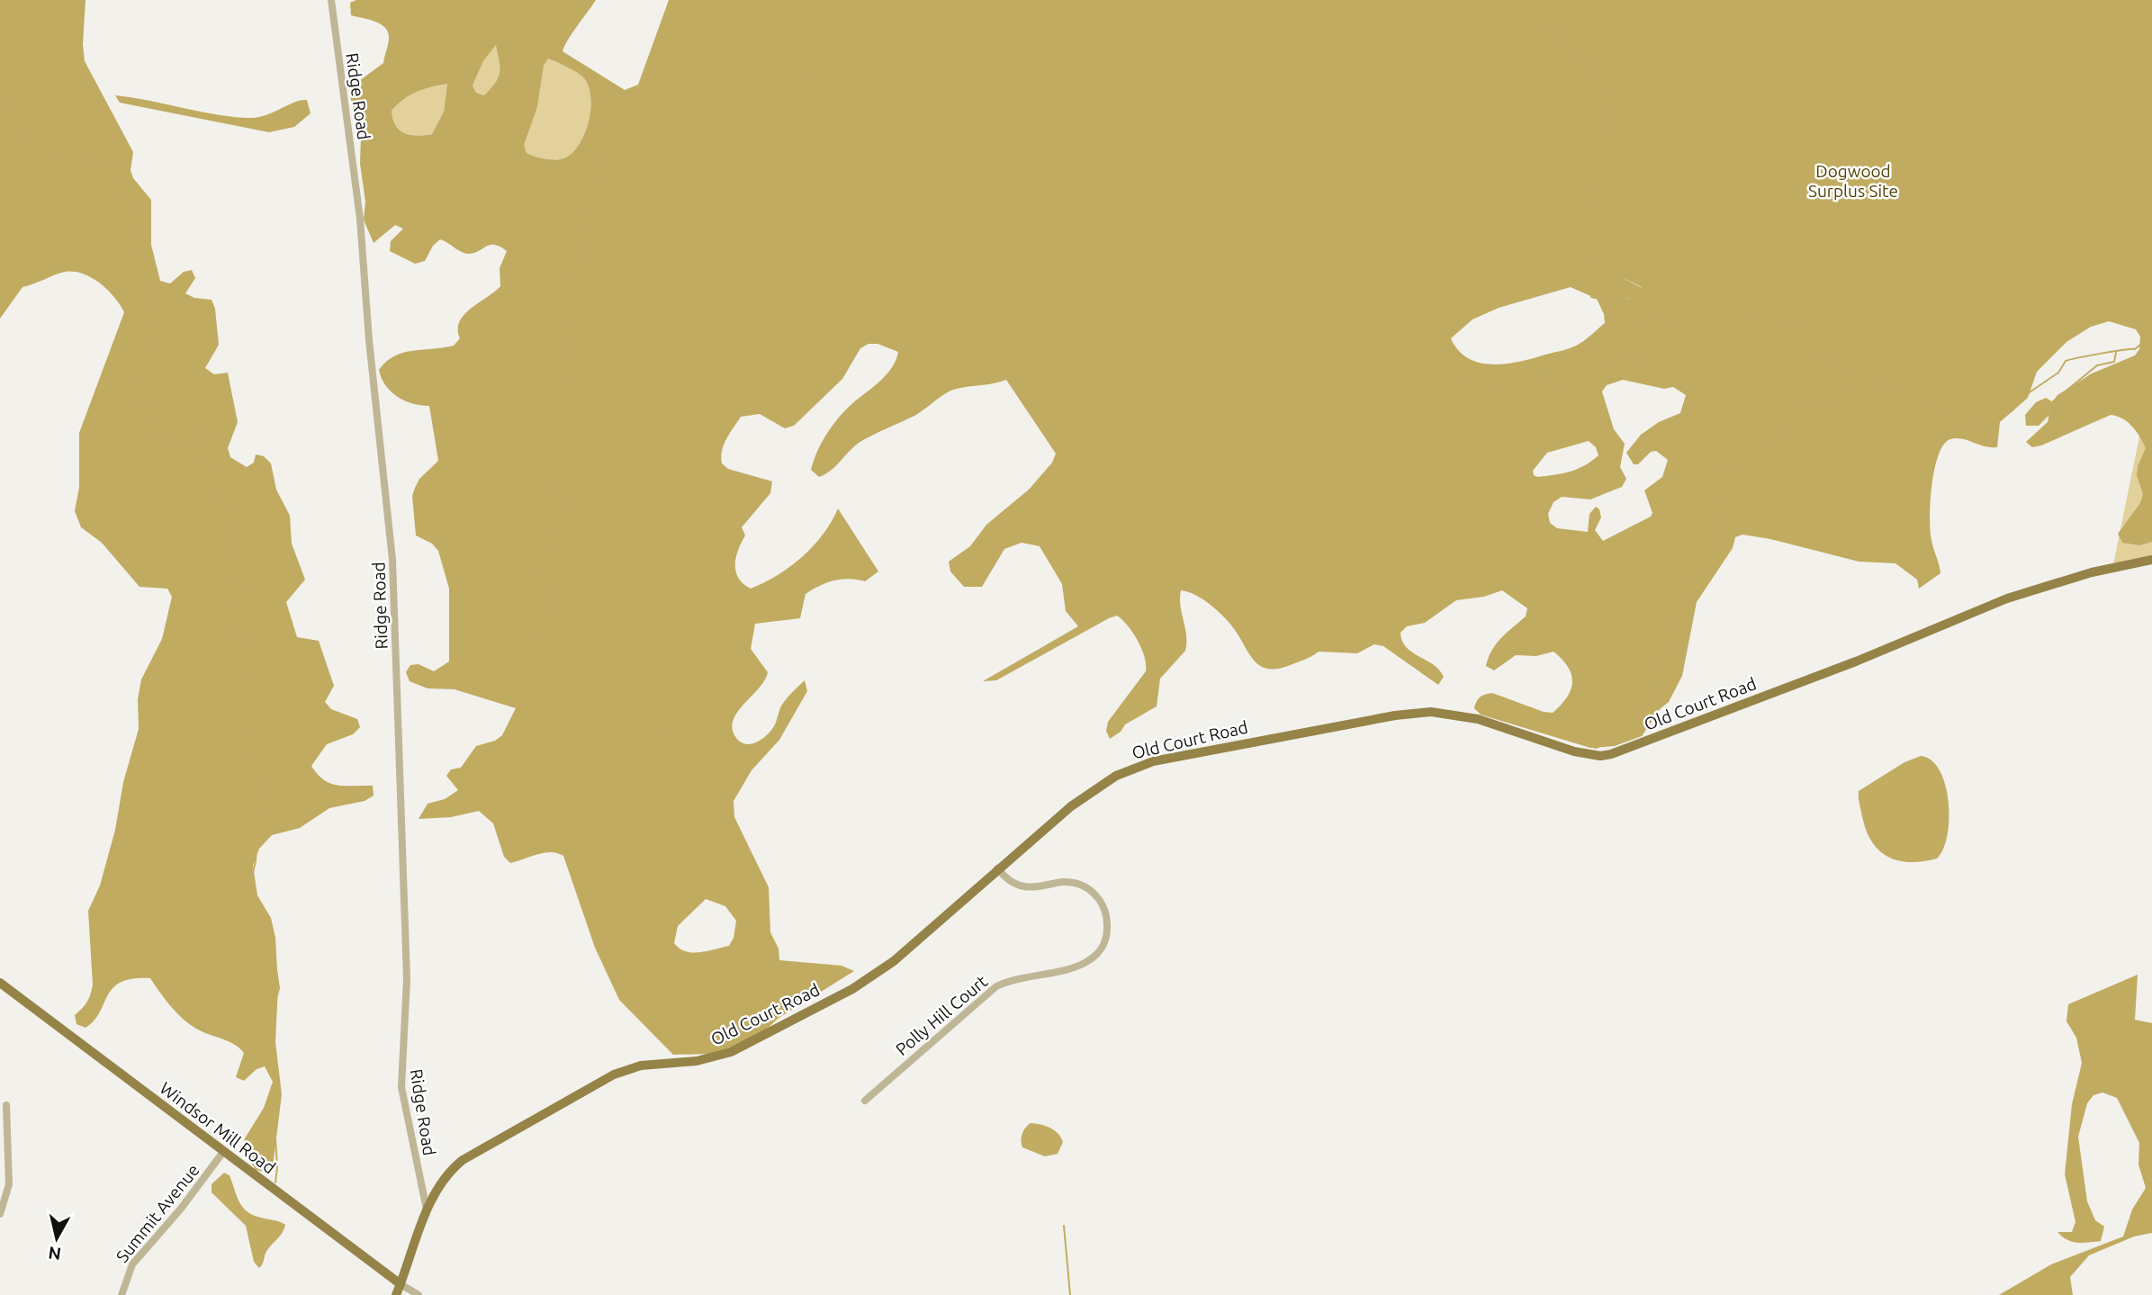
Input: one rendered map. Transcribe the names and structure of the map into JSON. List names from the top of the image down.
{
  "streets": {
    "main road": ["Old Court Road", "Windsor Mill Road"],
    "street": ["Ridge Road", "Polly Hill Court", "Summit Avenue"]
  },
  "crossings": [
    ["Ridge Road", "Old Court Road"],
    ["Old Court Road", "Polly Hill Court"],
    ["Old Court Road", "Windsor Mill Road"],
    ["Windsor Mill Road", "Summit Avenue"]
  ],
  "parks": ["Dogwood Surplus Site"],
  "north": "bottom"
}
